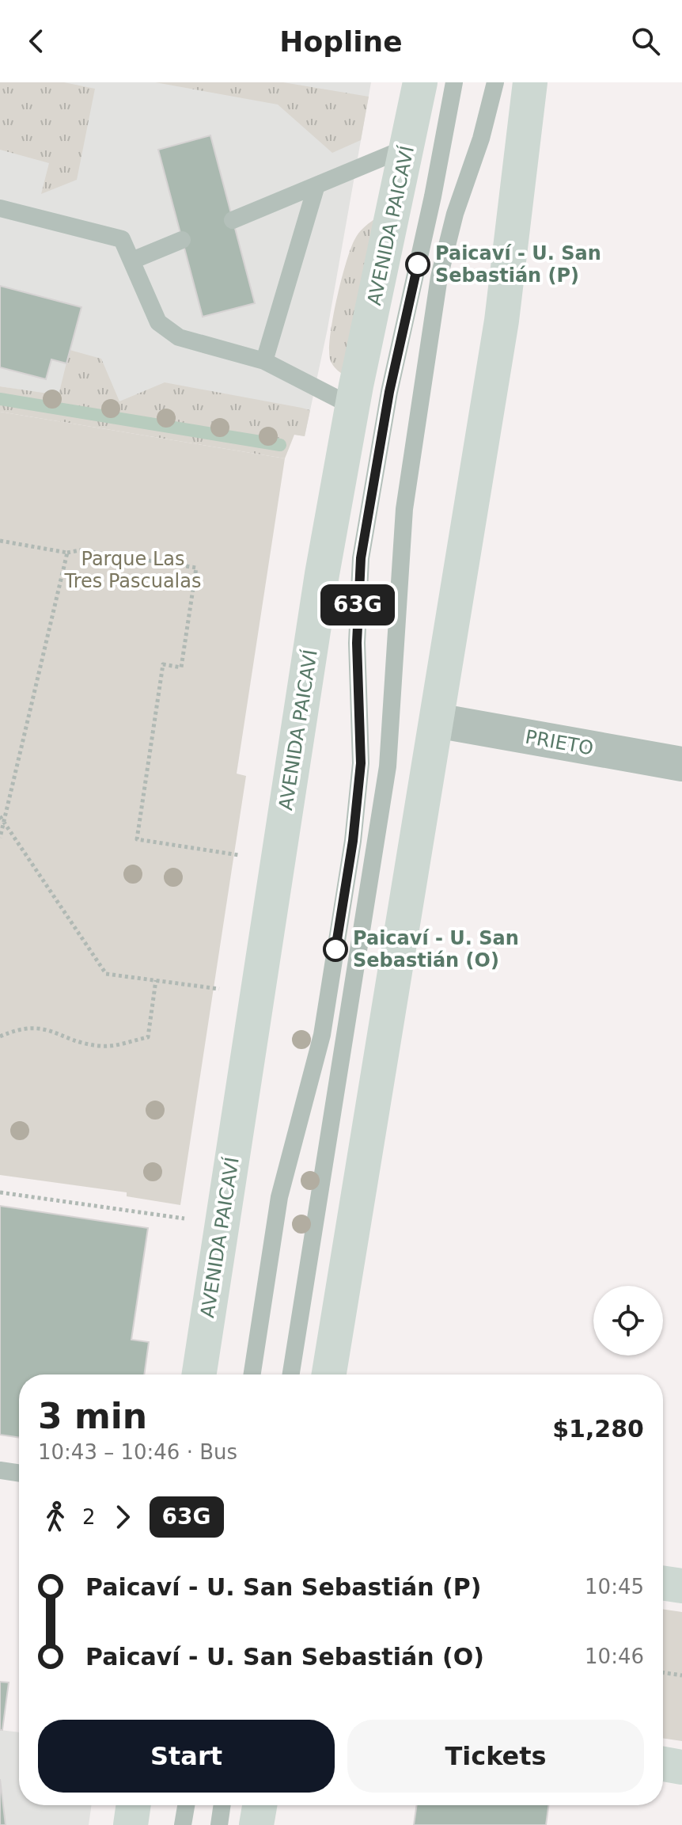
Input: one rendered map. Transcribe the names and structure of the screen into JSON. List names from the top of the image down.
{
  "streets": {
    "main road": ["AVENIDA PAICAVÍ"],
    "street": ["PRIETO"]
  },
  "parks": ["Parque Las Tres Pascualas"],
  "places": ["Paicaví - U. San Sebastián (P)", "Paicaví - U. San Sebastián (O)"],
  "lines": ["bus line 63G"],
  "page": {
    "header": "Hopline",
    "on_map": "63G",
    "heading": ["3 min", "10:43 – 10:46 · Bus", "$1,280"],
    "legs": ["2", "63G"],
    "list": [
      {
        "name": "Paicaví - U. San Sebastián (P)",
        "value": "10:45"
      },
      {
        "name": "Paicaví - U. San Sebastián (O)",
        "value": "10:46"
      }
    ],
    "buttons": ["Start", "Tickets"]
  }
}
